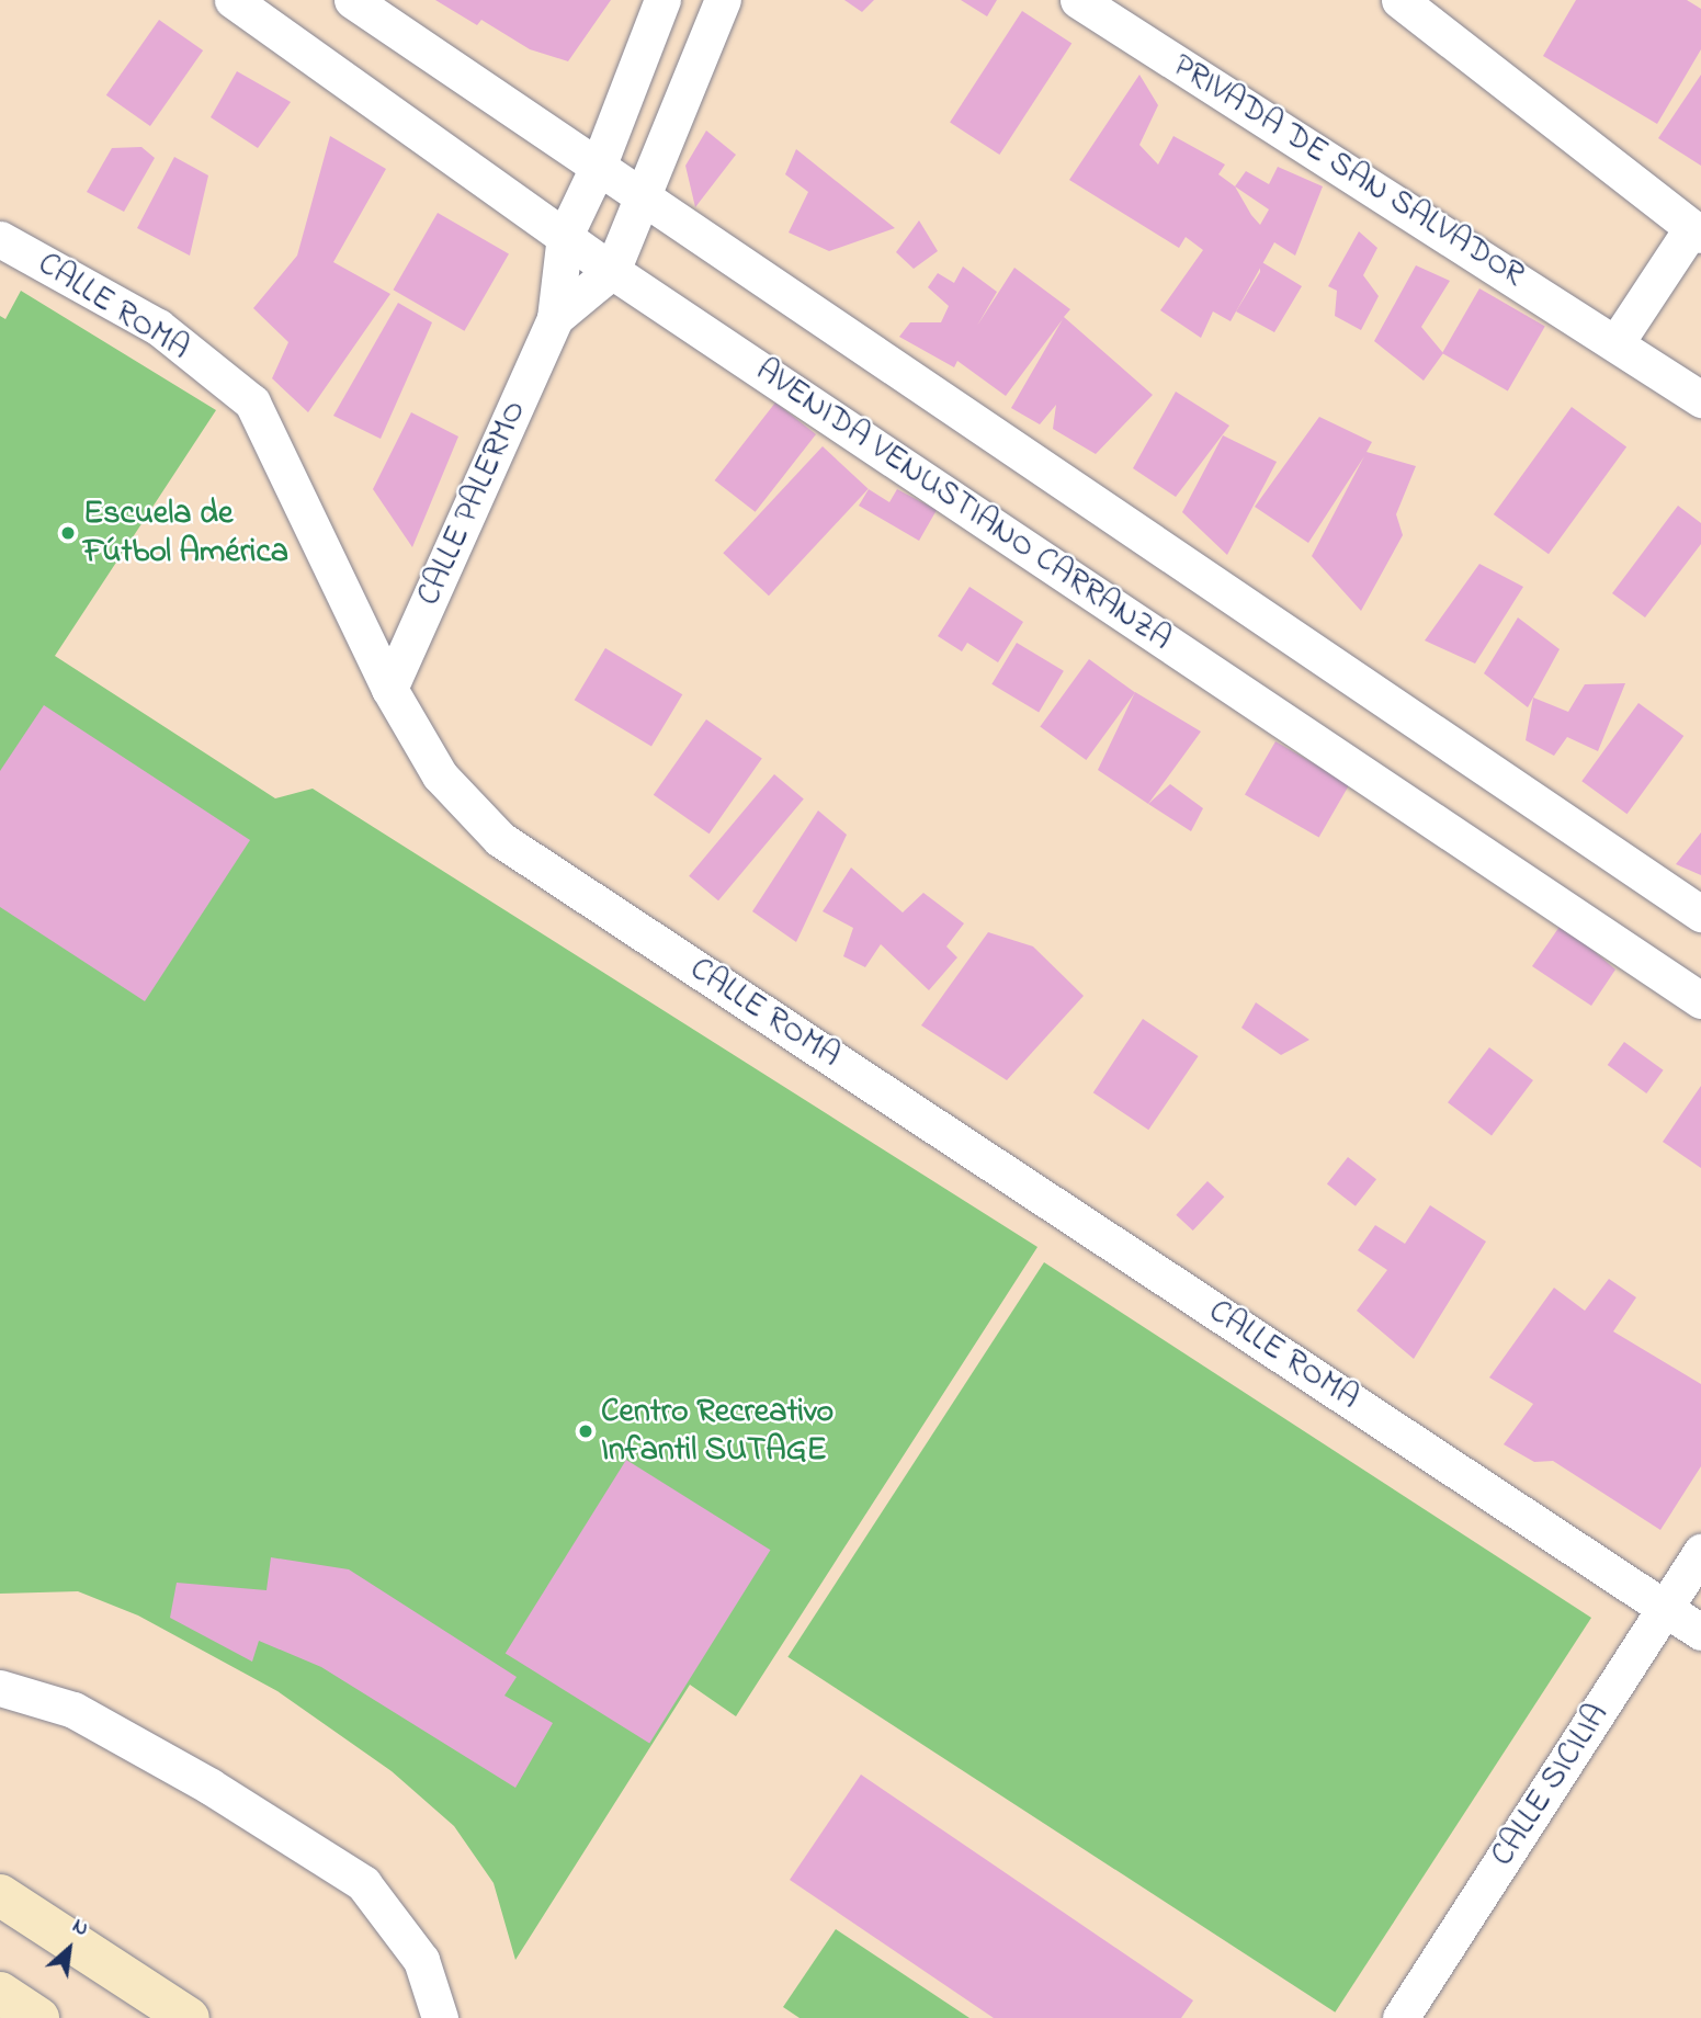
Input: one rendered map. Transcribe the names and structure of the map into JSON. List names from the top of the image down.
{
  "streets": {
    "street": [
      "PRIVADA DE SAN SALVADOR",
      "CALLE ROMA",
      "CALLE PALERMO",
      "AVENIDA VENUSTIANO CARRANZA",
      "CALLE SICILIA"
    ]
  },
  "crossings": [
    ["CALLE ROMA", "CALLE PALERMO"],
    ["CALLE ROMA", "CALLE SICILIA"],
    ["CALLE PALERMO", "AVENIDA VENUSTIANO CARRANZA"]
  ],
  "places": ["Escuela de Fútbol América", "Centro Recreativo Infantil SUTAGE"],
  "north": "top right"
}
